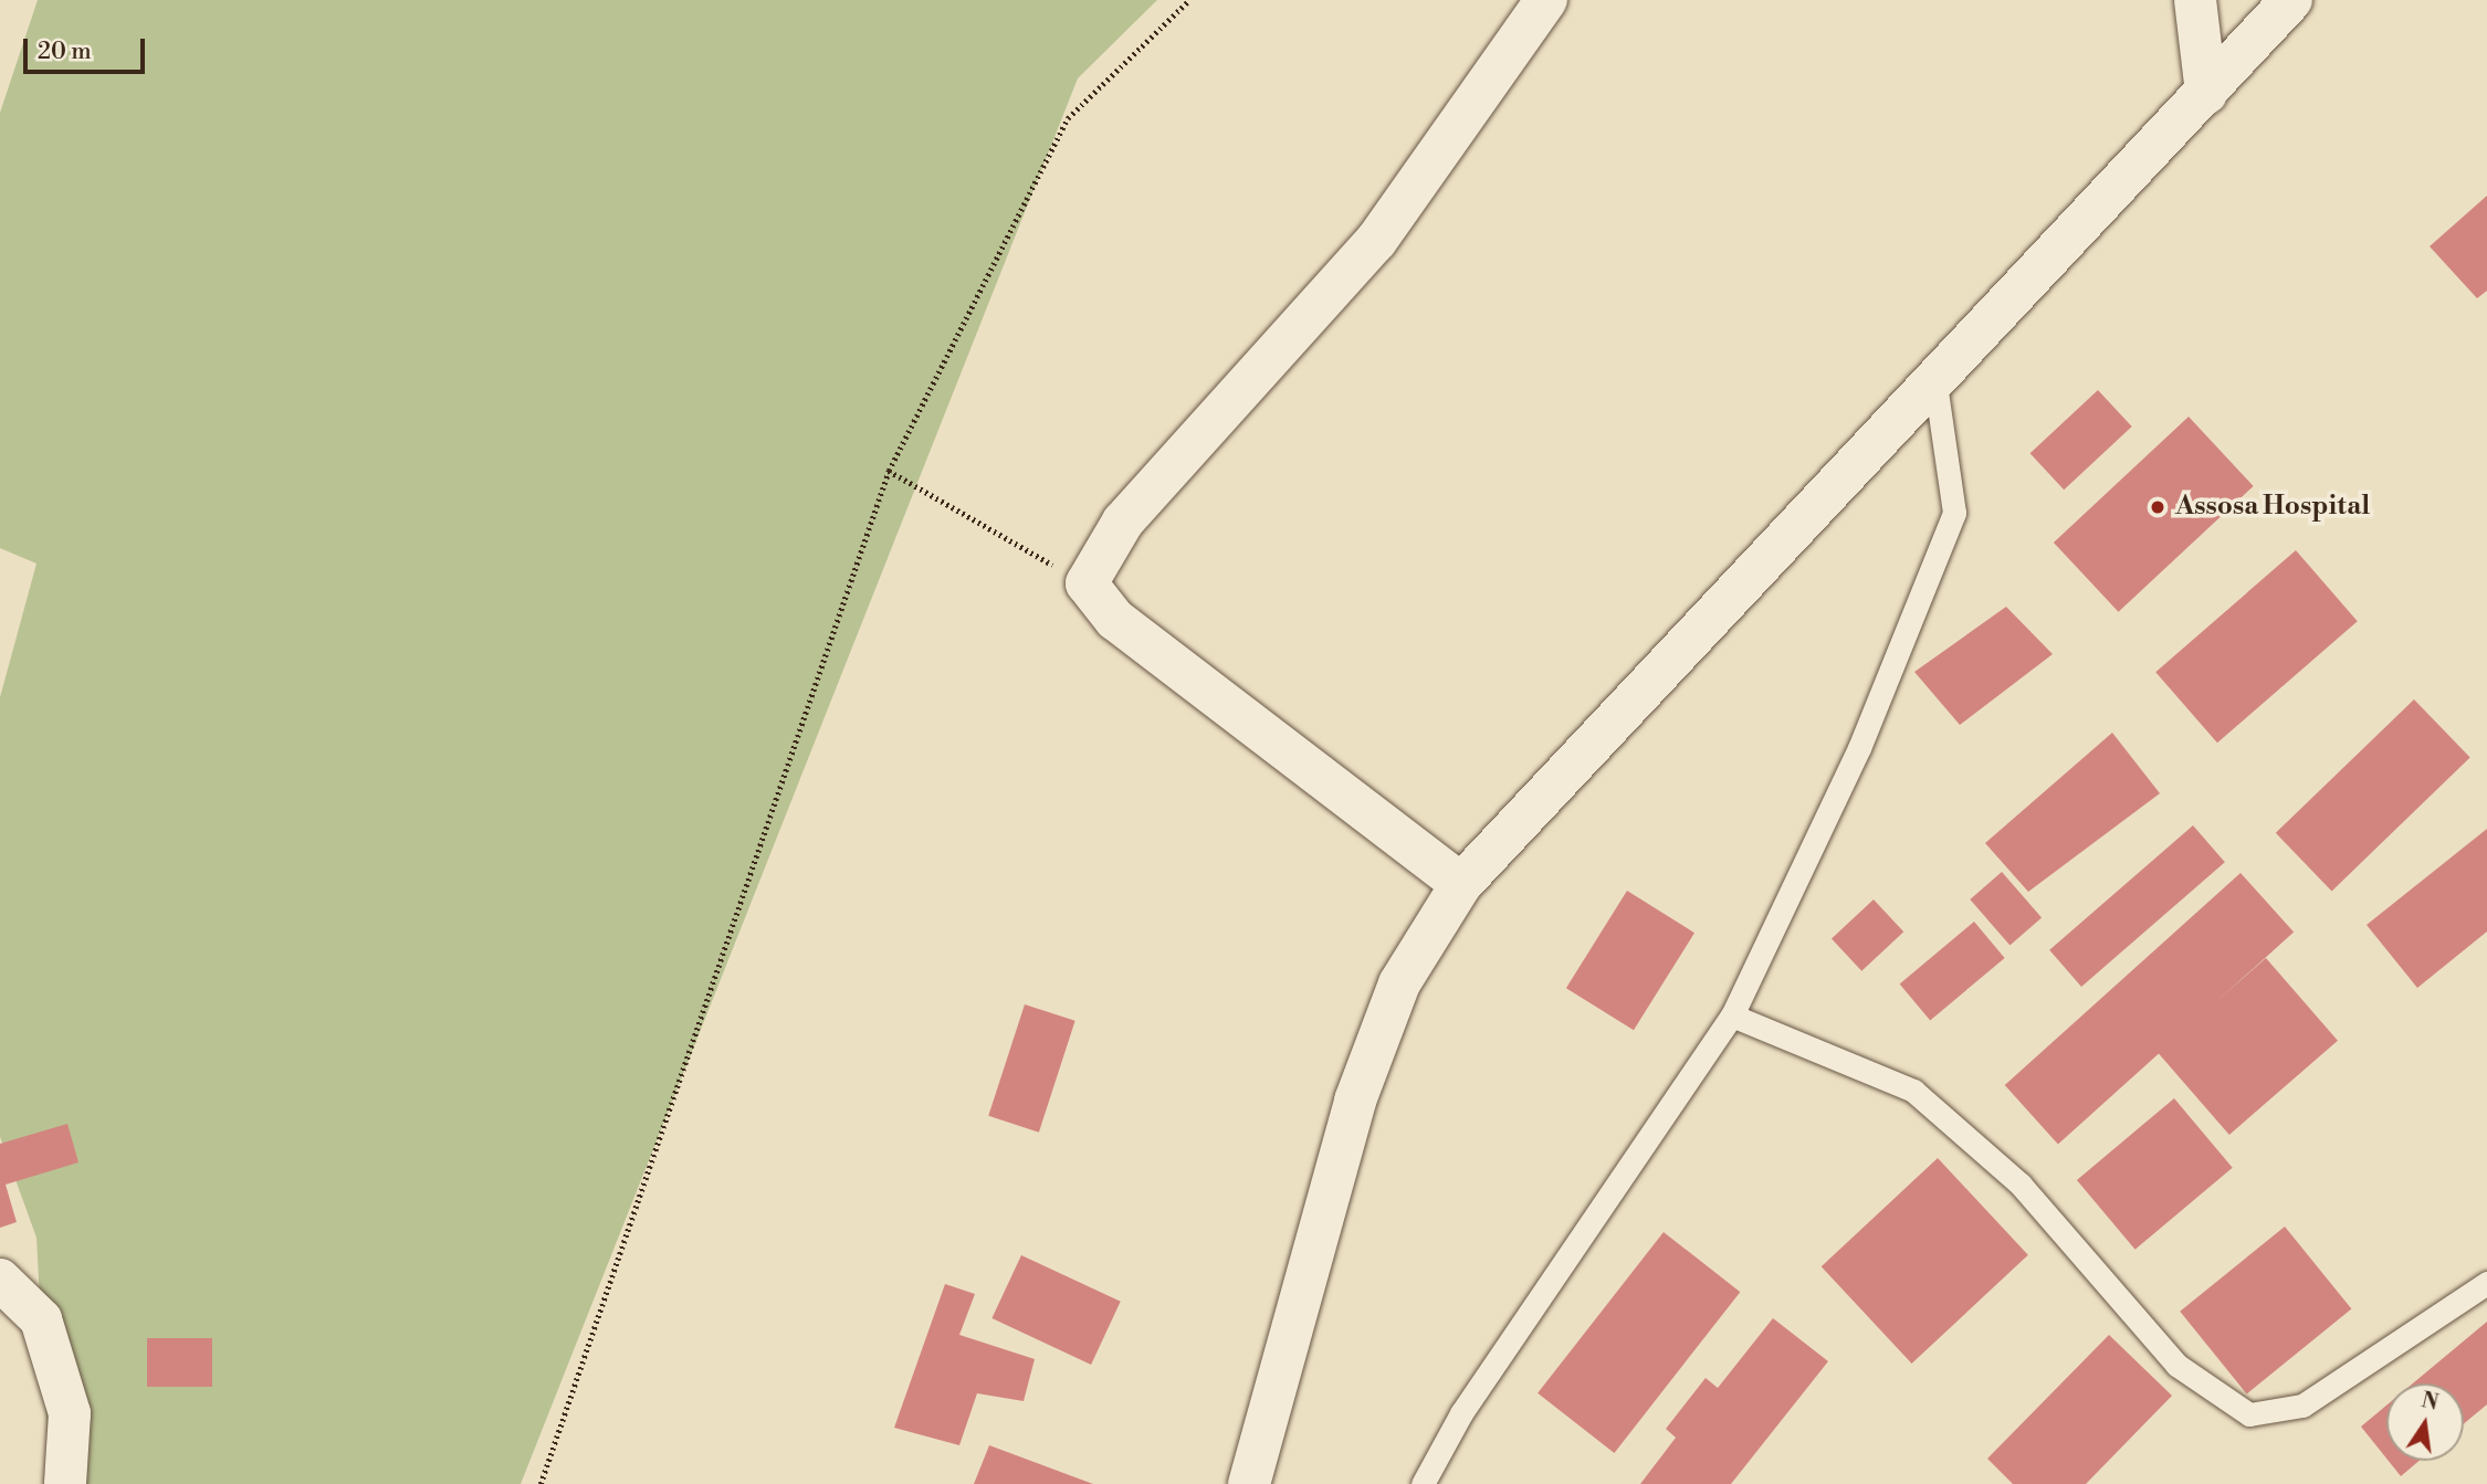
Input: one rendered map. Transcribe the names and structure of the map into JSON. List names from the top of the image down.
{
  "places": ["Assosa Hospital"],
  "scale_bar": "20 m",
  "north": "top"
}
